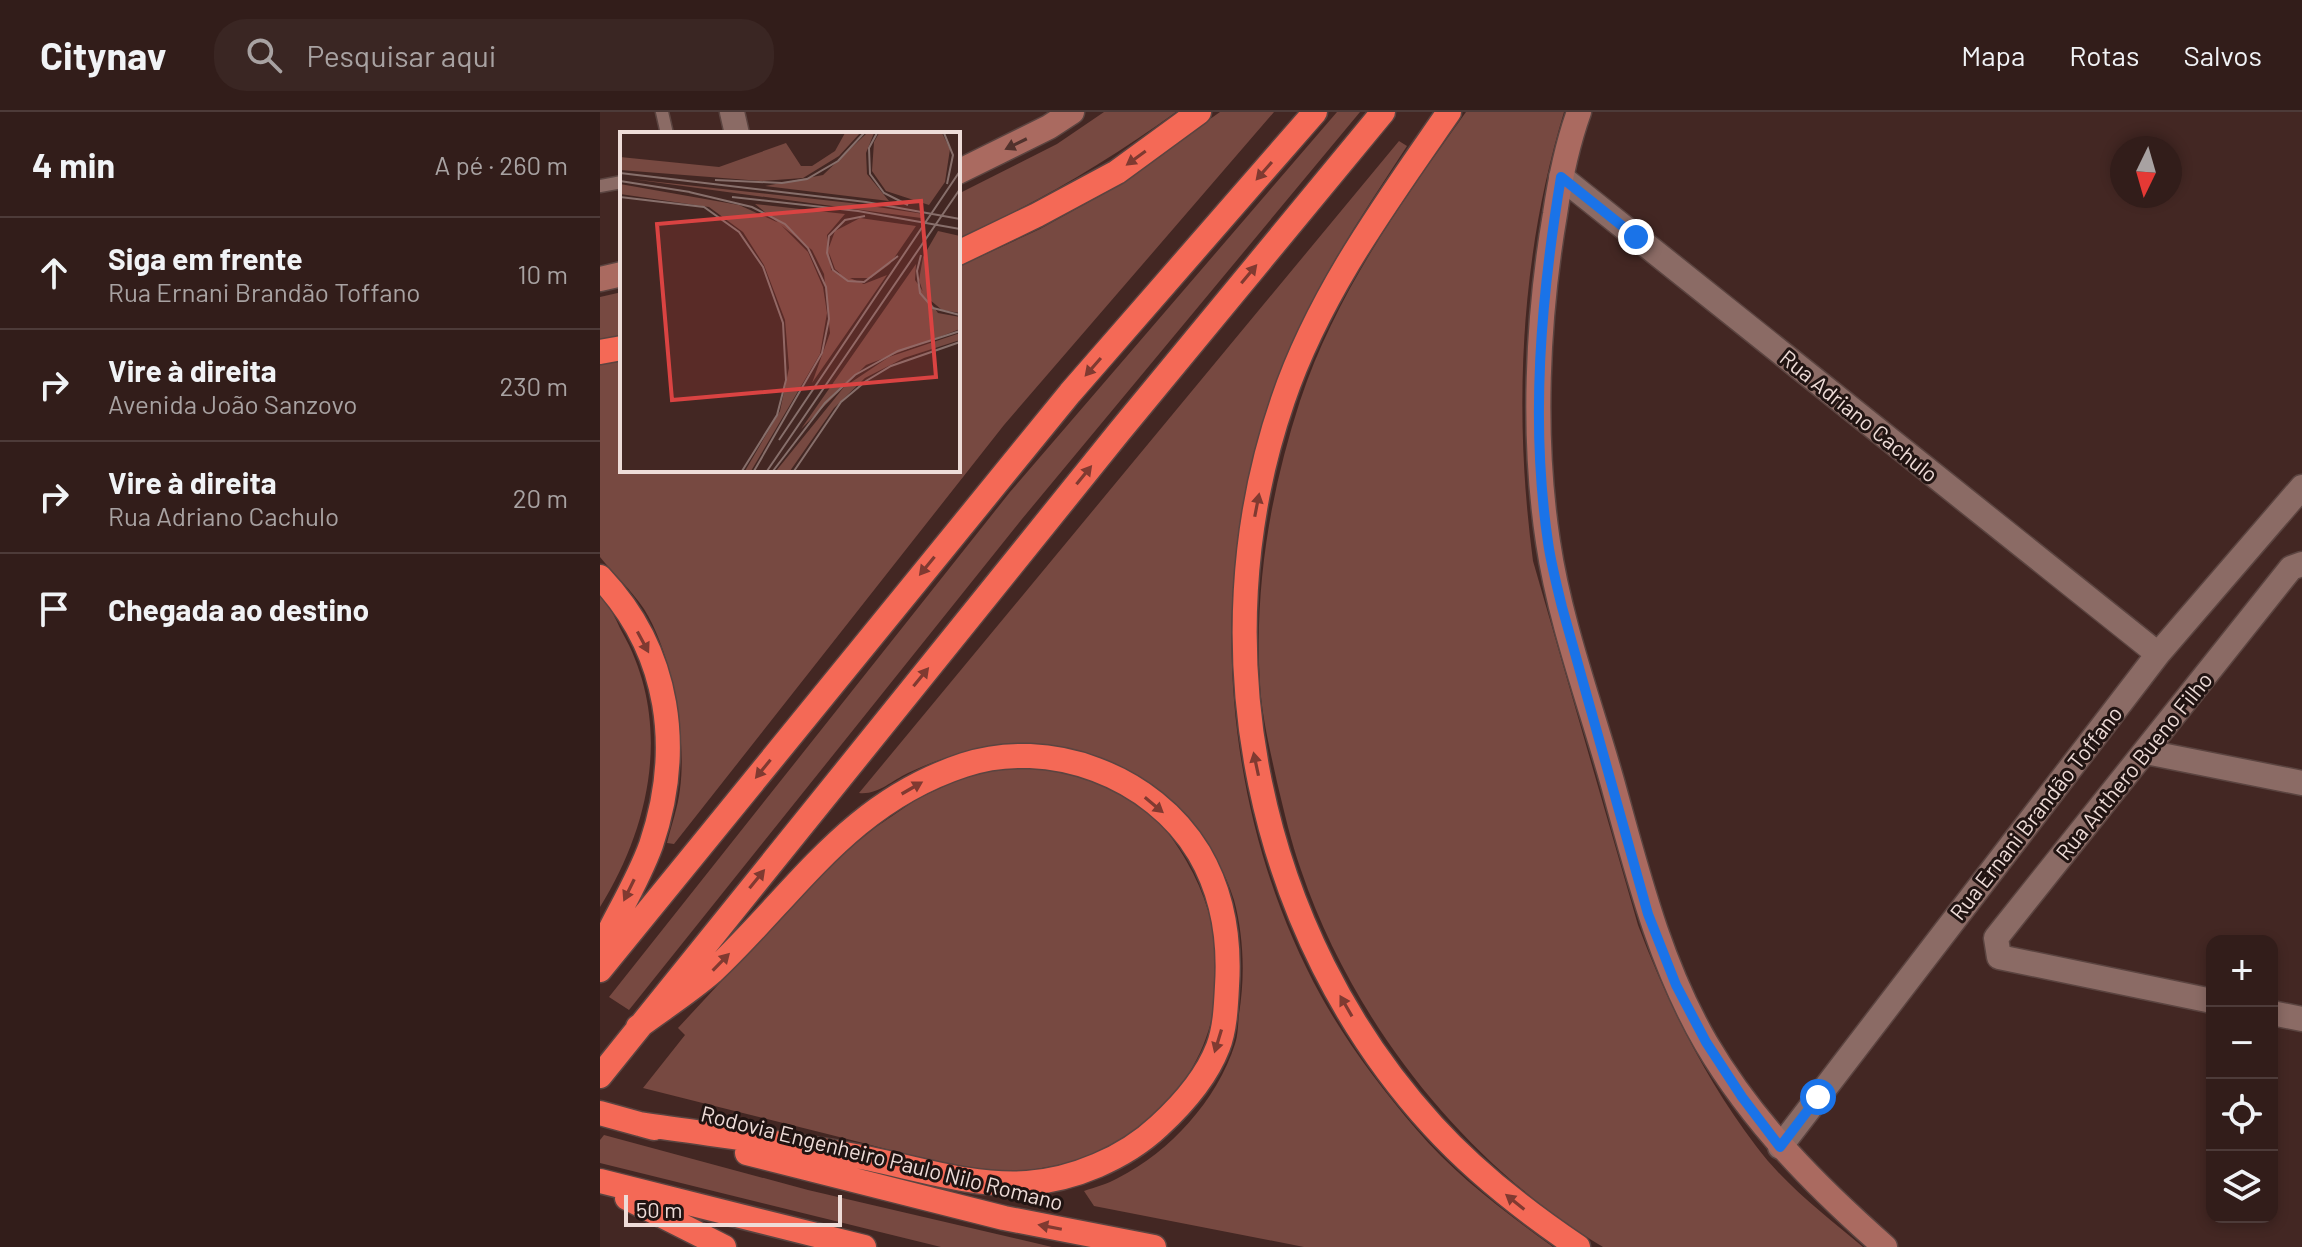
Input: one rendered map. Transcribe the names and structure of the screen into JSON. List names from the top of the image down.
{
  "streets": {
    "highway": ["Rodovia Engenheiro Paulo Nilo Romano"],
    "street": ["Rua Adriano Cachulo", "Rua Anthero Bueno Filho", "Rua Ernani Brandão Toffano"]
  },
  "crossings": [
    ["Rua Adriano Cachulo", "Rua Ernani Brandão Toffano"]
  ],
  "scale_bar": "50 m",
  "north": "bottom",
  "page": {
    "header": "Citynav",
    "search": "Pesquisar aqui",
    "nav": ["Mapa", "Rotas", "Salvos"],
    "heading": ["4 min", "A pé · 260 m"],
    "list": [
      ["Siga em frente", "Rua Ernani Brandão Toffano", "10 m"],
      ["Vire à direita", "Avenida João Sanzovo", "230 m"],
      ["Vire à direita", "Rua Adriano Cachulo", "20 m"],
      "Chegada ao destino"
    ],
    "map_buttons": ["+", "−"],
    "scale": "50 m"
  }
}
